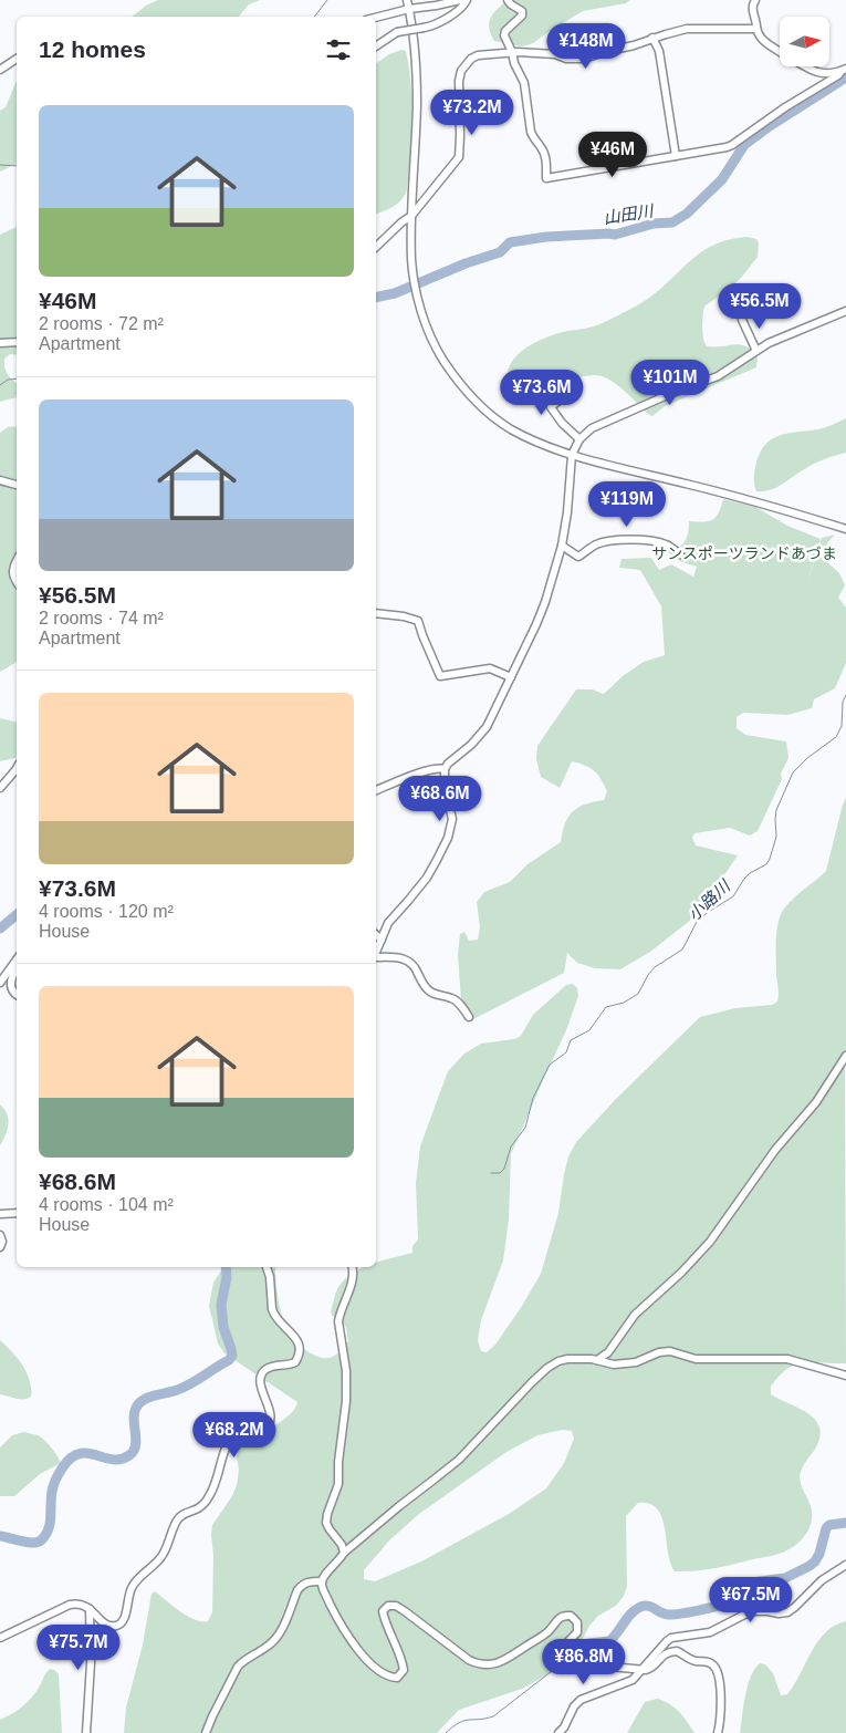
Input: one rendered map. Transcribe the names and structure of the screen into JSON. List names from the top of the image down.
{
  "water": ["山田川", "小路川"],
  "parks": ["サンスポーツランドあづま"],
  "north": "right",
  "page": {
    "heading": "12 homes",
    "price": [
      "¥148M",
      "¥73.2M",
      "¥46M",
      "¥56.5M",
      "¥101M",
      "¥73.6M",
      "¥119M",
      "¥68.6M",
      "¥68.2M",
      "¥67.5M",
      "¥75.7M",
      "¥86.8M"
    ],
    "list": [
      {
        "name": "¥46M",
        "note": "2 rooms · 72 m² · Apartment"
      },
      {
        "name": "¥56.5M",
        "note": "2 rooms · 74 m² · Apartment"
      },
      {
        "name": "¥73.6M",
        "note": "4 rooms · 120 m² · House"
      },
      {
        "name": "¥68.6M",
        "note": "4 rooms · 104 m² · House"
      }
    ]
  }
}
